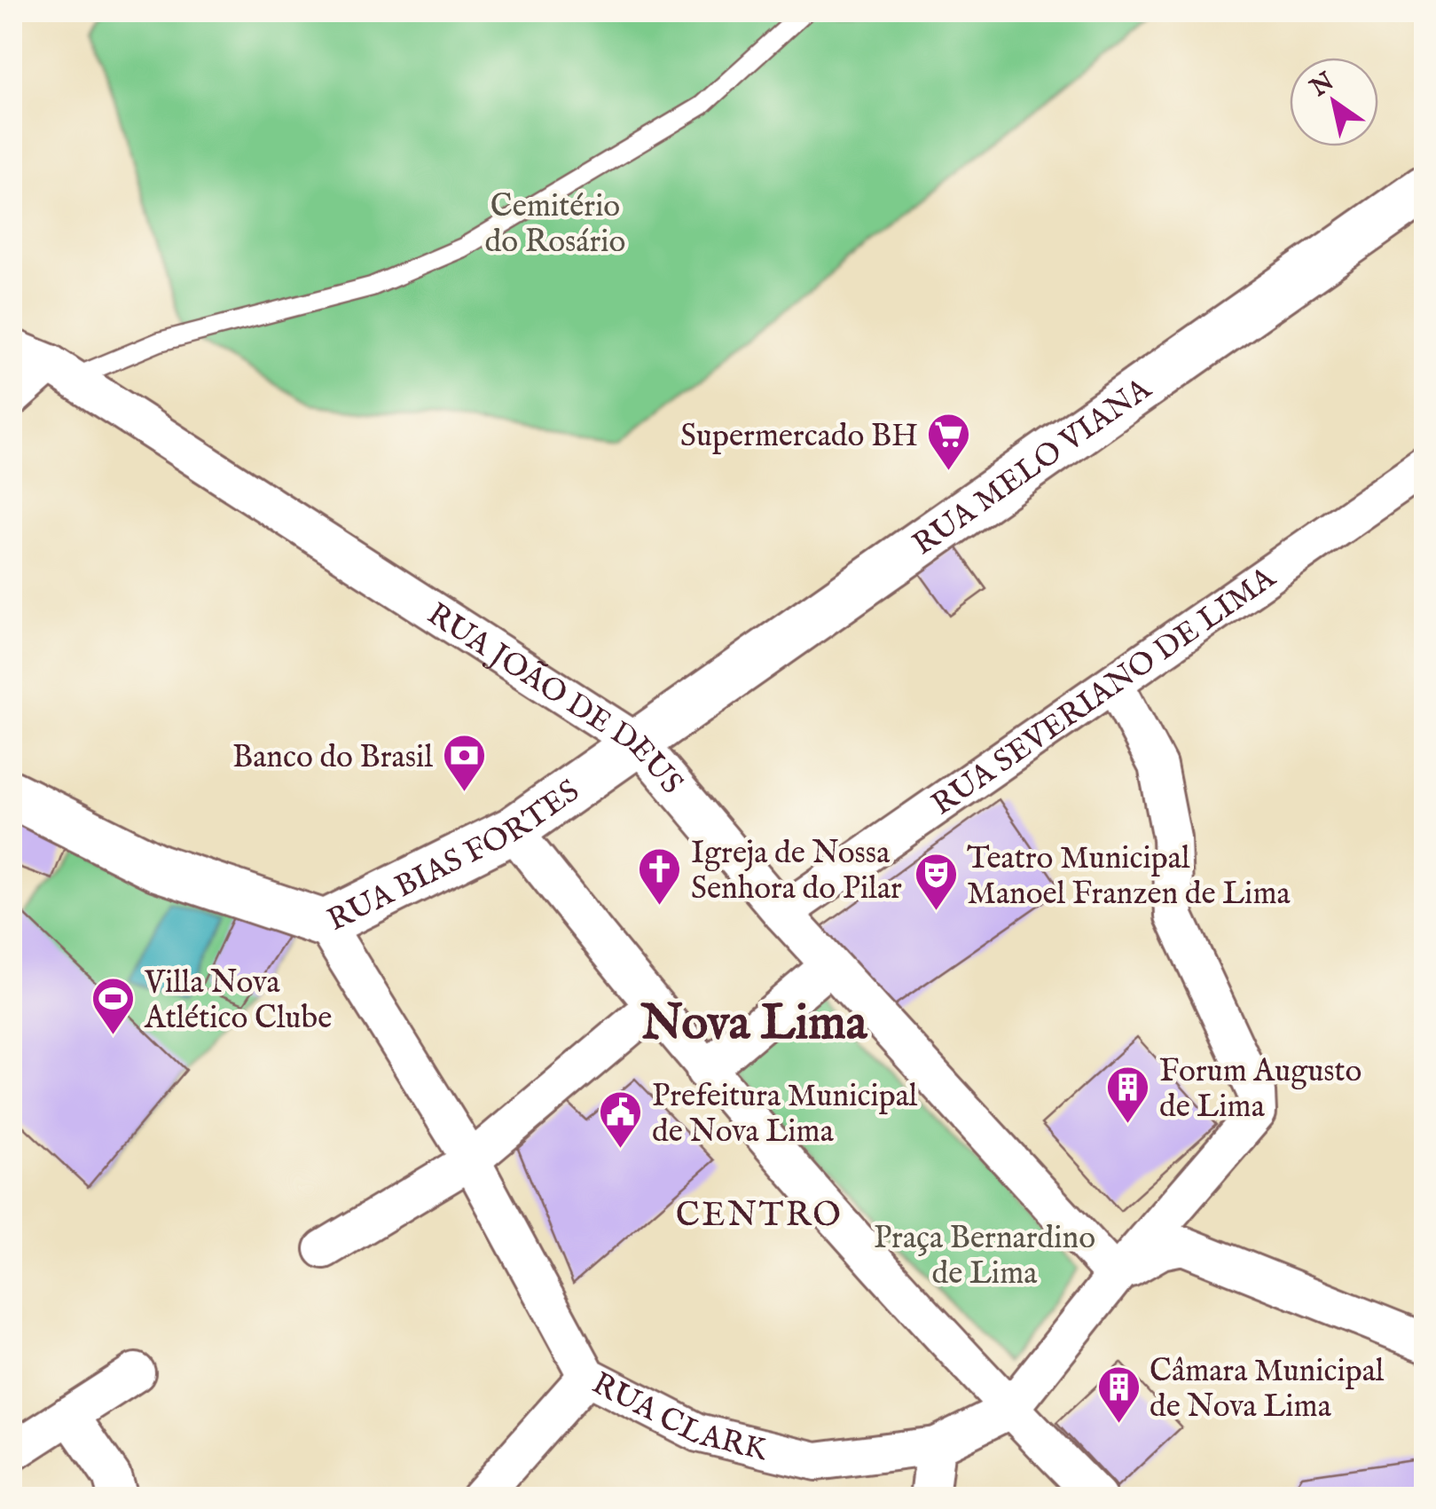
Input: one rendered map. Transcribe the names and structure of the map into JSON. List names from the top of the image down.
{
  "streets": {
    "street": [
      "RUA MELO VIANA",
      "RUA SEVERIANO DE LIMA",
      "RUA JOÃO DE DEUS",
      "RUA BIAS FORTES",
      "RUA CLARK"
    ]
  },
  "crossings": [
    ["RUA MELO VIANA", "RUA JOÃO DE DEUS"],
    ["RUA MELO VIANA", "RUA BIAS FORTES"],
    ["RUA SEVERIANO DE LIMA", "RUA JOÃO DE DEUS"],
    ["RUA SEVERIANO DE LIMA", "RUA CLARK"],
    ["RUA JOÃO DE DEUS", "RUA BIAS FORTES"],
    ["RUA JOÃO DE DEUS", "RUA CLARK"],
    ["RUA BIAS FORTES", "RUA CLARK"]
  ],
  "districts": ["Nova Lima", "CENTRO"],
  "parks": ["Cemitério do Rosário", "Praça Bernardino de Lima"],
  "places": {
    "supermarket": ["Supermercado BH"],
    "bank": ["Banco do Brasil"],
    "church": ["Igreja de Nossa Senhora do Pilar"],
    "theatre": ["Teatro Municipal Manoel Franzen de Lima"],
    "sports": ["Villa Nova Atlético Clube"],
    "building": ["Forum Augusto de Lima", "Câmara Municipal de Nova Lima"],
    "public building": ["Prefeitura Municipal de Nova Lima"]
  },
  "north": "top left"
}
